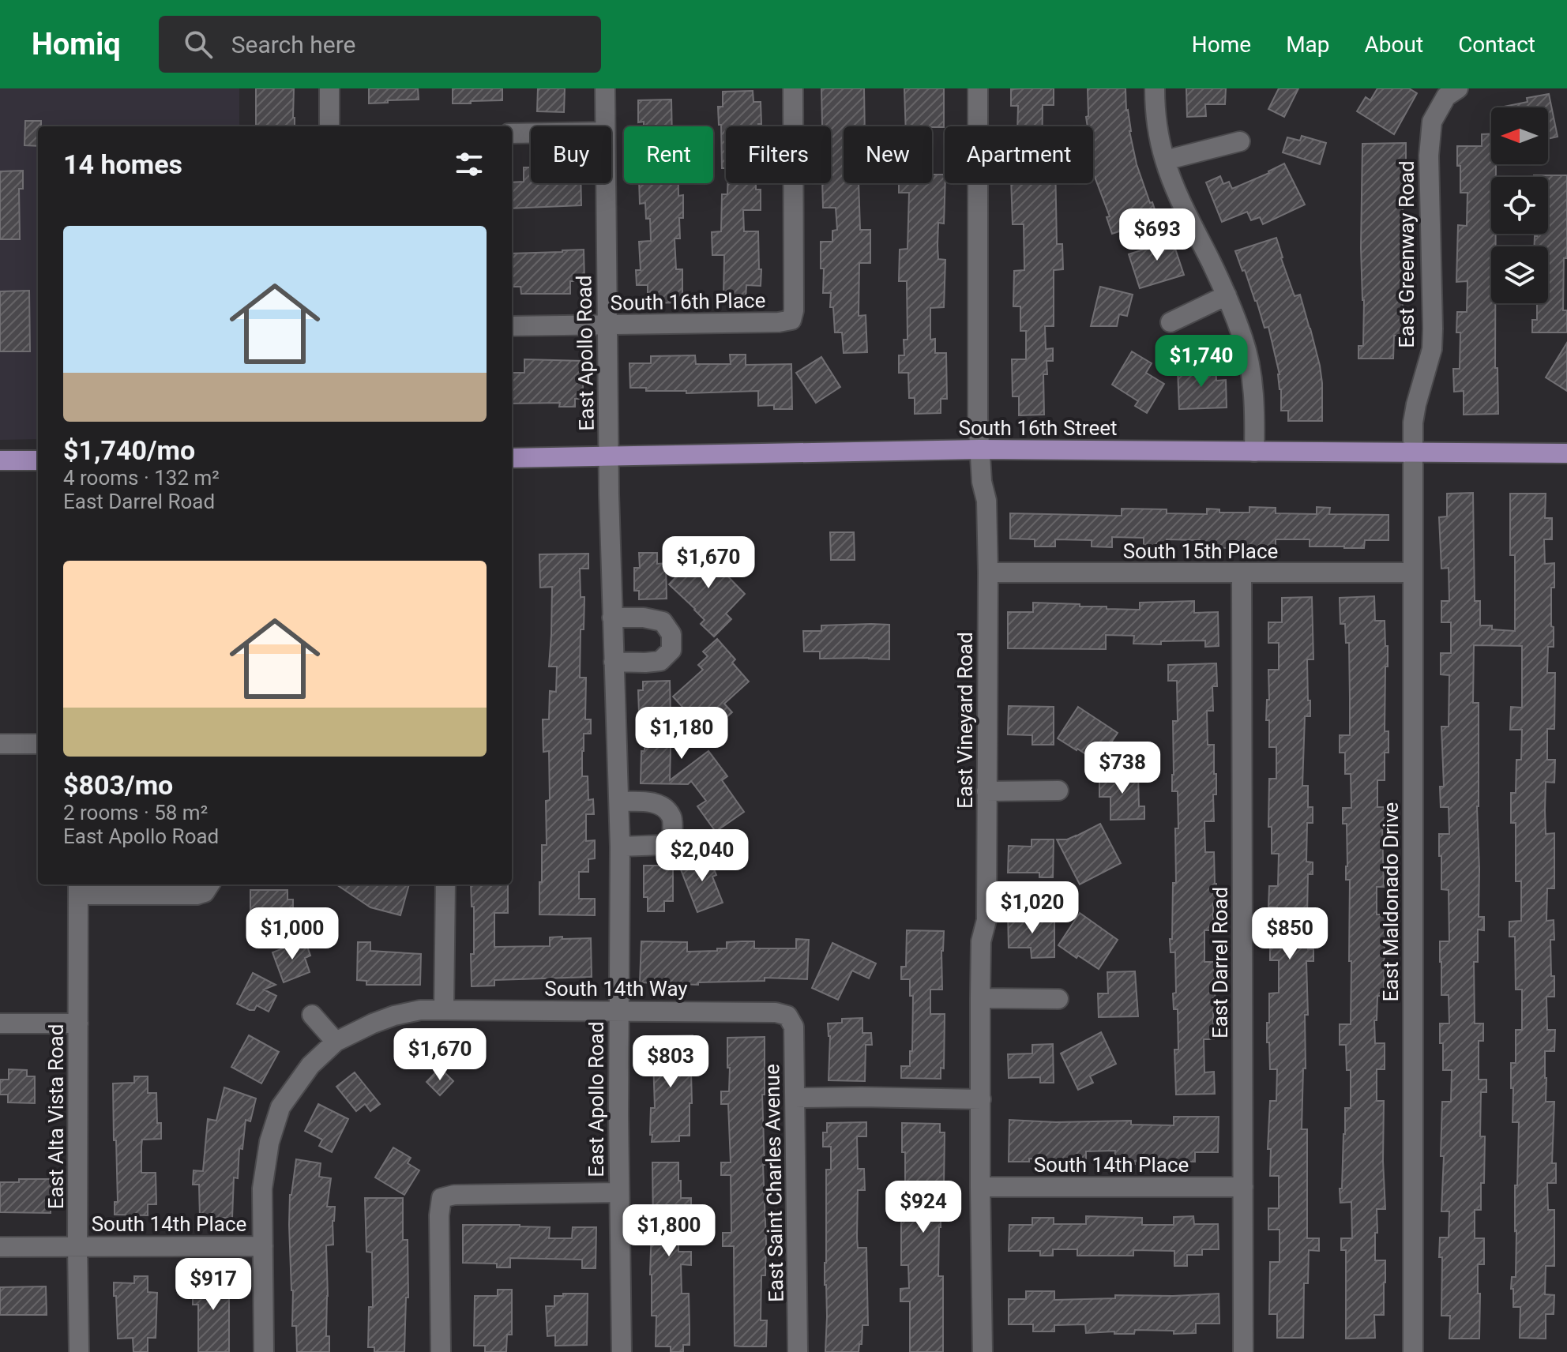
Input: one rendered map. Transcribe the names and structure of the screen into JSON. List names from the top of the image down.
{
  "streets": {
    "main road": ["South 16th Street"],
    "street": [
      "East Greenway Road",
      "South 16th Place",
      "East Apollo Road",
      "South 15th Place",
      "East Vineyard Road",
      "East Maldonado Drive",
      "East Darrel Road",
      "South 14th Way",
      "East Alta Vista Road",
      "South 14th Place",
      "East Saint Charles Avenue"
    ]
  },
  "crossings": [
    ["East Greenway Road", "South 16th Street"],
    ["East Greenway Road", "East Maldonado Drive"],
    ["South 16th Place", "East Apollo Road"],
    ["East Apollo Road", "South 16th Street"],
    ["East Apollo Road", "South 14th Way"],
    ["South 16th Street", "East Vineyard Road"],
    ["South 16th Street", "East Maldonado Drive"],
    ["South 15th Place", "East Vineyard Road"],
    ["South 15th Place", "East Maldonado Drive"],
    ["South 15th Place", "East Darrel Road"],
    ["East Vineyard Road", "South 14th Place"],
    ["East Darrel Road", "South 14th Place"],
    ["South 14th Way", "South 14th Place"],
    ["South 14th Way", "East Saint Charles Avenue"],
    ["East Alta Vista Road", "South 14th Place"]
  ],
  "north": "left",
  "page": {
    "header": "Homiq",
    "search": "Search here",
    "nav": [
      "Home",
      "Map",
      "About",
      "Contact"
    ],
    "chip": [
      "Buy",
      "Rent",
      "Filters",
      "New",
      "Apartment"
    ],
    "heading": "14 homes",
    "list": [
      {
        "name": "$1,740/mo",
        "note": "4 rooms · 132 m² · East Darrel Road"
      },
      {
        "name": "$803/mo",
        "note": "2 rooms · 58 m² · East Apollo Road"
      }
    ],
    "price": [
      "$693",
      "$1,740",
      "$1,670",
      "$1,180",
      "$738",
      "$2,040",
      "$1,020",
      "$1,000",
      "$850",
      "$1,670",
      "$803",
      "$924",
      "$1,800",
      "$917"
    ]
  }
}
